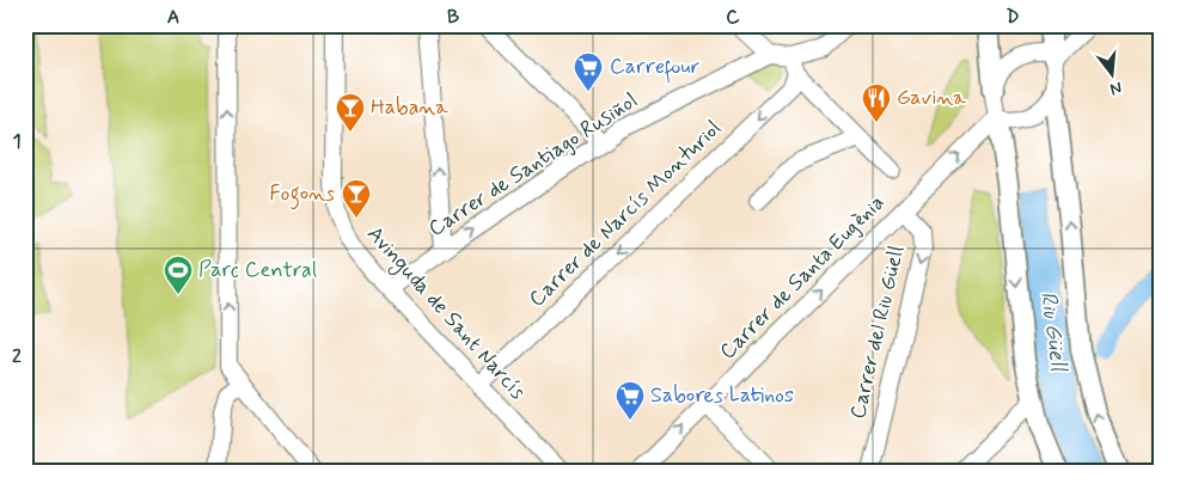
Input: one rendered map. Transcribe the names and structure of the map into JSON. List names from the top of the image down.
{
  "streets": {
    "street": [
      "Carrer de Santiago Rusiñol",
      "Carrer de Narcís Monturiol",
      "Carrer de Santa Eugènia",
      "Avinguda de Sant Narcís",
      "Carrer del Riu Güell"
    ]
  },
  "crossings": [
    ["Carrer de Santiago Rusiñol", "Avinguda de Sant Narcís"],
    ["Carrer de Narcís Monturiol", "Avinguda de Sant Narcís"],
    ["Carrer de Santa Eugènia", "Carrer del Riu Güell"]
  ],
  "one_way": ["Carrer de Santiago Rusiñol", "Carrer de Narcís Monturiol", "Carrer de Santa Eugènia"],
  "water": ["Riu Güell"],
  "places": {
    "supermarket": ["Carrefour", "Sabores Latinos"],
    "restaurant": ["Gavina"],
    "bar": ["Habana", "Fogons"],
    "sports": ["Parc Central"]
  },
  "north": "bottom",
  "grid": {
    "columns": [
      "A",
      "B",
      "C",
      "D"
    ],
    "rows": ["1", "2"]
  }
}
